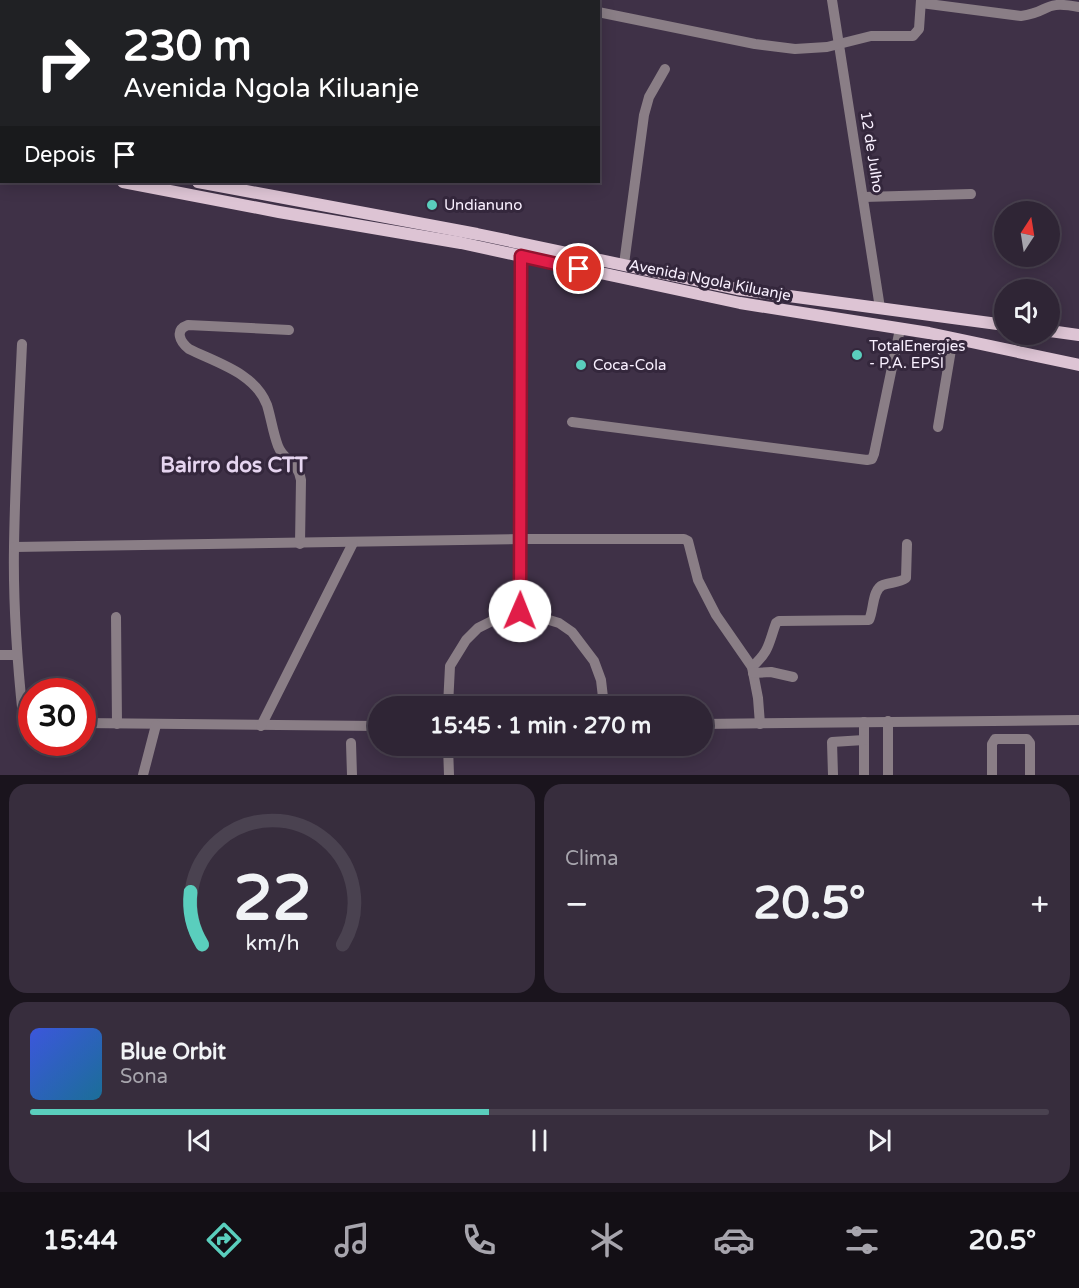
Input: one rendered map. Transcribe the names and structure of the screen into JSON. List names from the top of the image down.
{
  "streets": {
    "main road": ["Avenida Ngola Kiluanje"],
    "street": ["12 de Julho"]
  },
  "crossings": [
    ["12 de Julho", "Avenida Ngola Kiluanje"]
  ],
  "districts": ["Bairro dos CTT"],
  "places": ["Undianuno", "TotalEnergies - P.A. EPSI", "Coca-Cola"],
  "north": "top",
  "page": {
    "turn": ["230 m", "Avenida Ngola Kiluanje"],
    "then": "Depois",
    "limit": "30",
    "trip": "15:45 · 1 min · 270 m",
    "tile": "Clima",
    "heat": ["−", "20.5°", "+"],
    "song": ["Blue Orbit", "Sona"],
    "tabs": ["15:44", "20.5°"],
    "gauge": ["22", "km/h"]
  }
}
